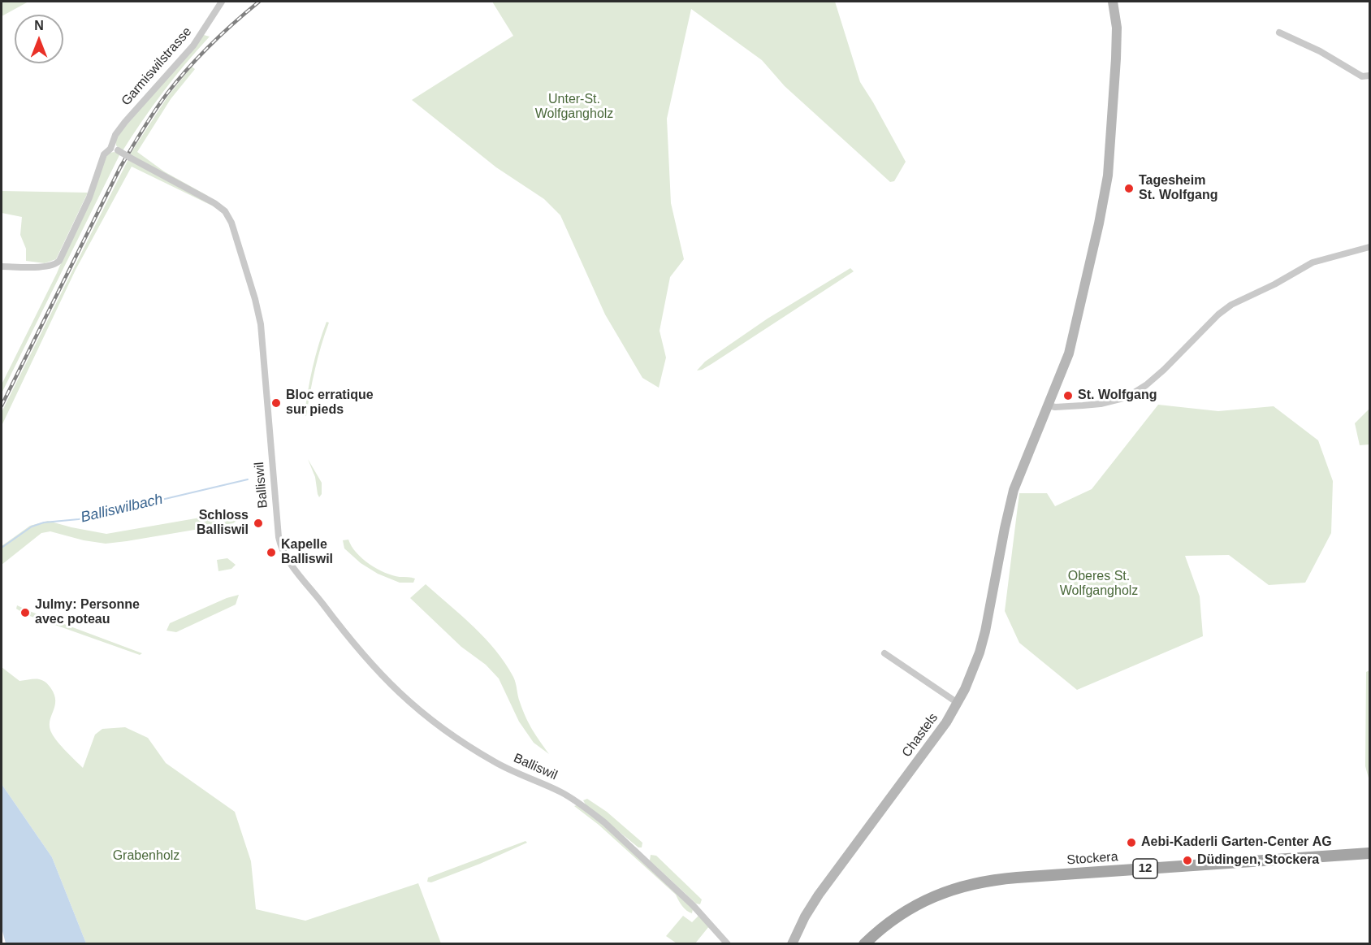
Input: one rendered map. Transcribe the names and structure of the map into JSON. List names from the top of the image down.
{
  "streets": {
    "main road": ["Chastels", "Stockera", "12"],
    "street": ["Garmiswilstrasse", "Balliswil"]
  },
  "crossings": [
    ["Garmiswilstrasse", "Balliswil"]
  ],
  "water": ["Balliswilbach"],
  "parks": ["Unter-St. Wolfgangholz", "Oberes St. Wolfgangholz", "Grabenholz"],
  "places": [
    "Tagesheim St. Wolfgang",
    "St. Wolfgang",
    "Bloc erratique sur pieds",
    "Schloss Balliswil",
    "Kapelle Balliswil",
    "Julmy: Personne avec poteau",
    "Aebi-Kaderli Garten-Center AG",
    "Düdingen, Stockera"
  ],
  "north": "top"
}
